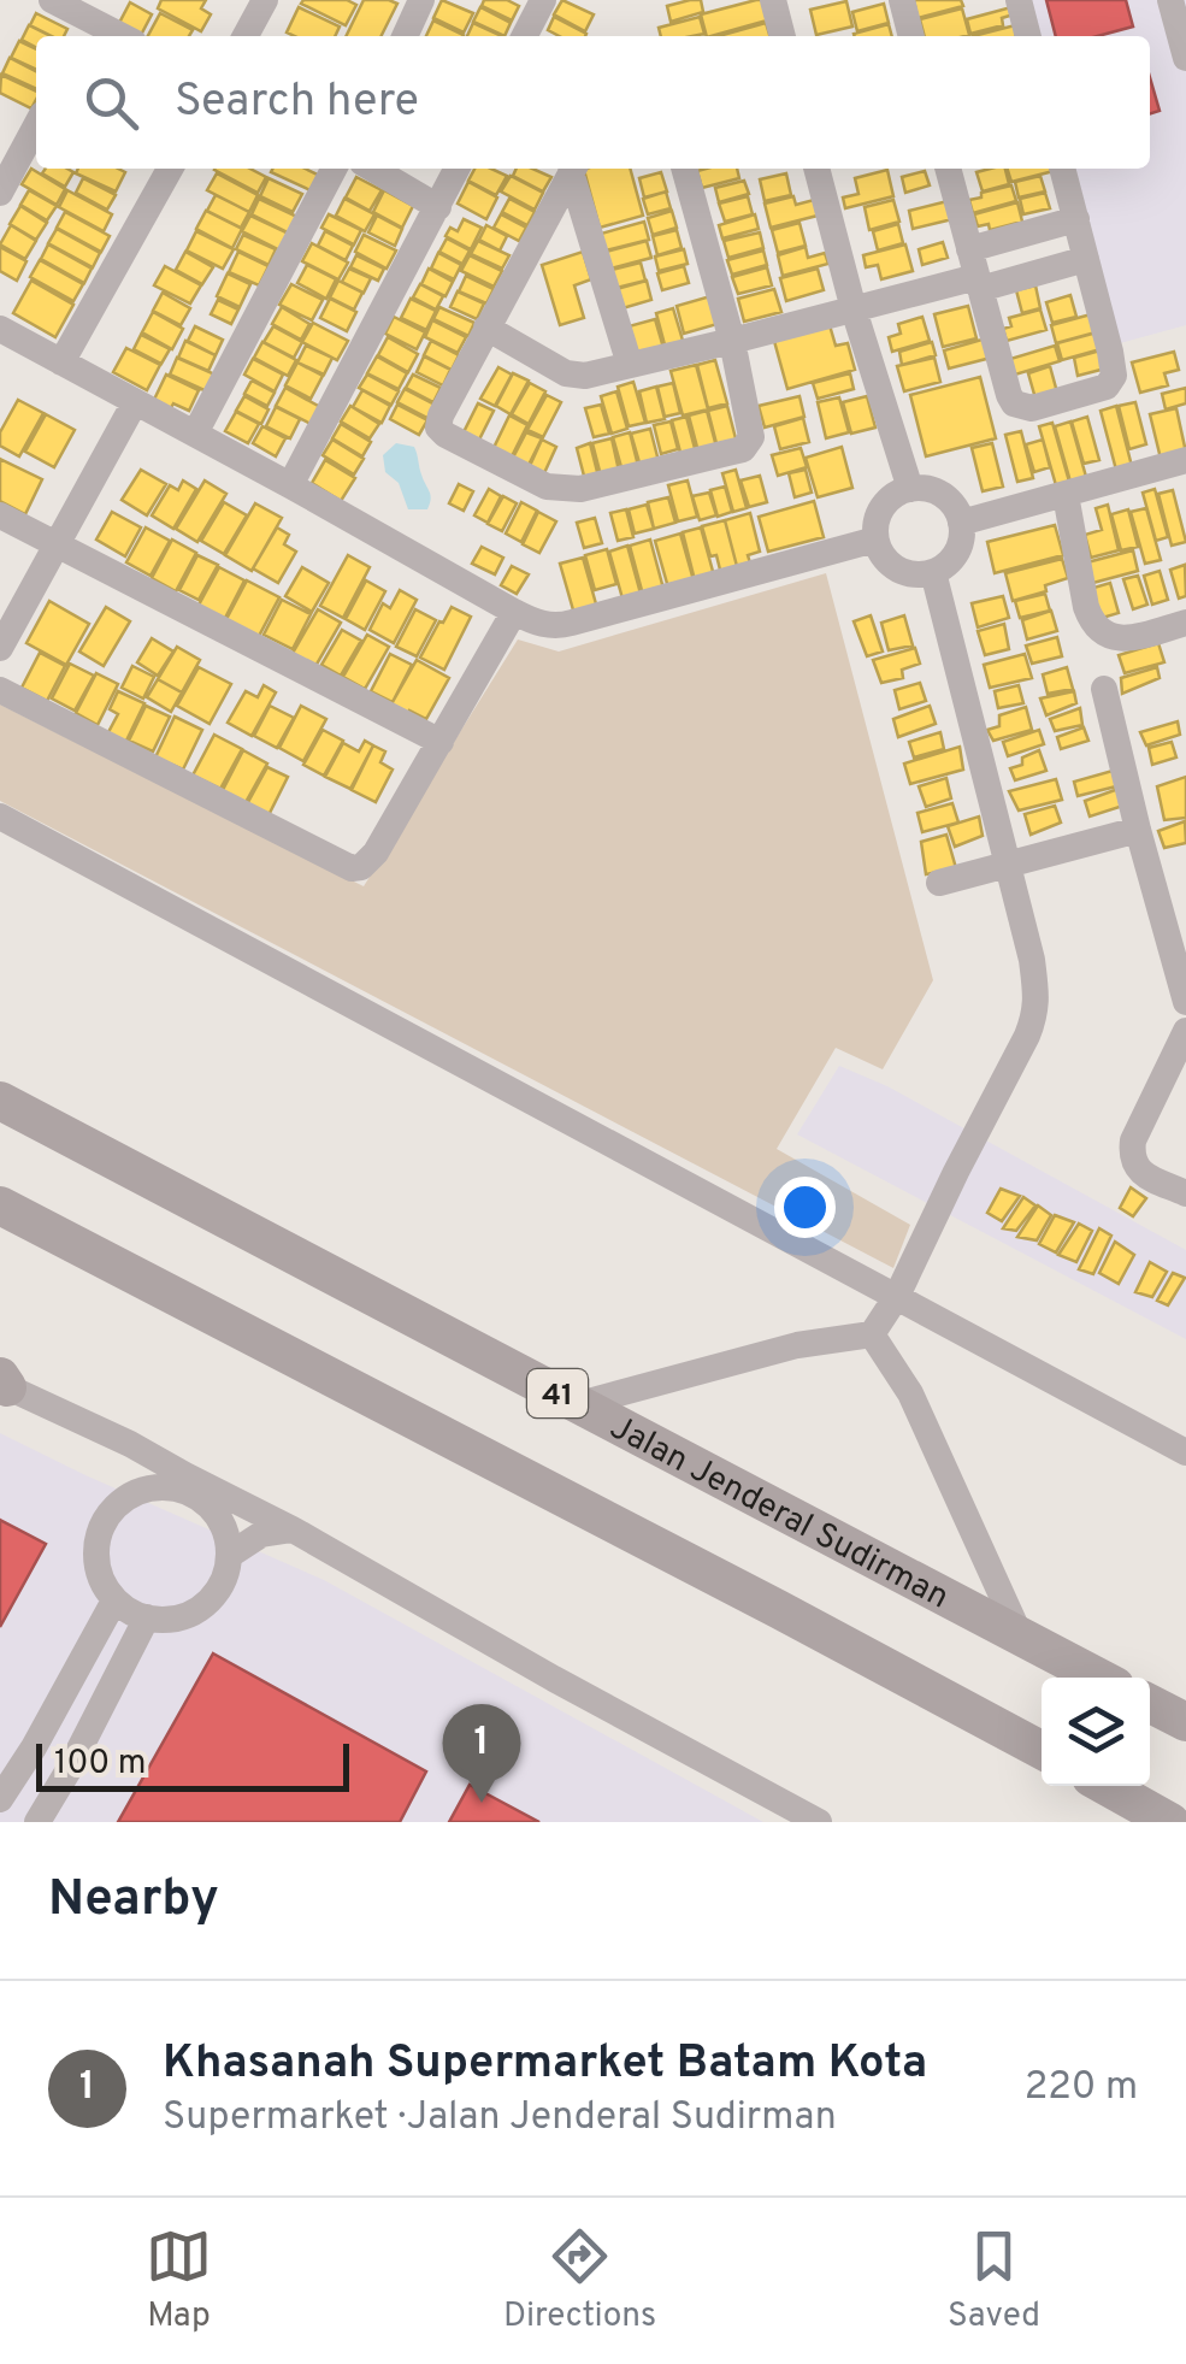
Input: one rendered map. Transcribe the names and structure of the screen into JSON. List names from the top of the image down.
{
  "streets": {
    "highway": ["41", "Jalan Jenderal Sudirman"]
  },
  "scale_bar": "100 m",
  "page": {
    "search": "Search here",
    "pins": "1",
    "scale": "100 m",
    "heading": "Nearby",
    "list": [
      {
        "mark": "1",
        "name": "Khasanah Supermarket Batam Kota",
        "note": "Supermarket · Jalan Jenderal Sudirman",
        "value": "220 m"
      }
    ],
    "nav": ["Map", "Directions", "Saved"]
  }
}
